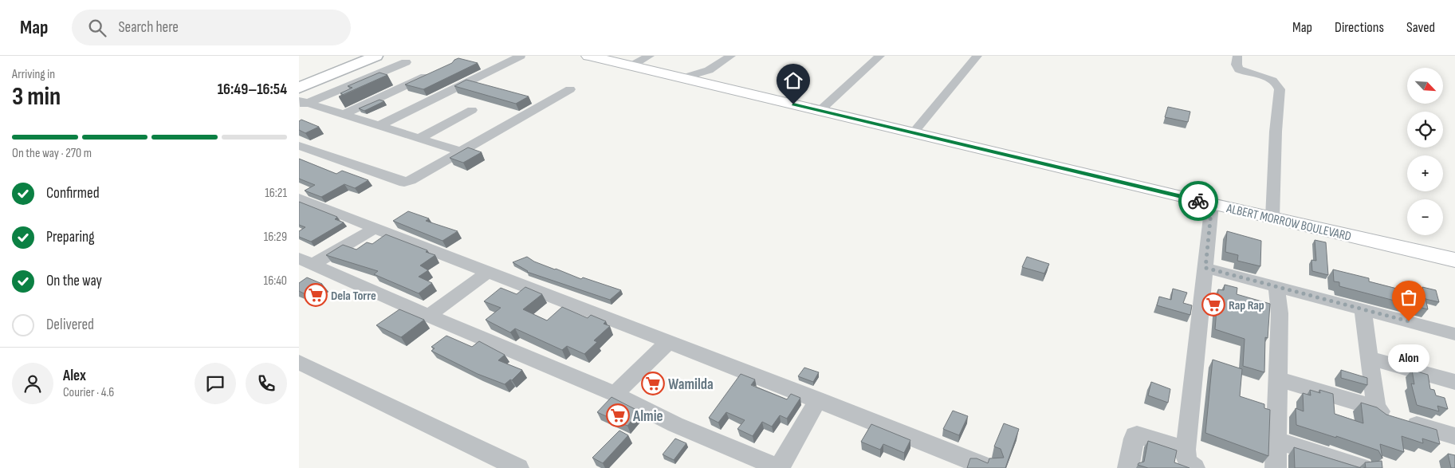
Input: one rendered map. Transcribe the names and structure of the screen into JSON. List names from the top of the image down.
{
  "streets": {
    "highway": ["ALBERT MORROW BOULEVARD"]
  },
  "places": {
    "supermarket": [
      "Dela Torre",
      "Rap Rap",
      "Wamilda",
      "Almie"
    ],
    "other": ["Alon"]
  },
  "north": "bottom right",
  "page": {
    "header": "Map",
    "search": "Search here",
    "nav": ["Map", "Directions", "Saved"],
    "heading": ["3 min", "Arriving in", "16:49–16:54"],
    "panel": ["Alex", "Courier · 4.6"],
    "map_buttons": ["+", "−"],
    "bar": "On the way · 270 m",
    "list": [
      ["Confirmed", "16:21"],
      ["Preparing", "16:29"],
      ["On the way", "16:40"],
      "Delivered"
    ],
    "bubble": "Alon"
  }
}
